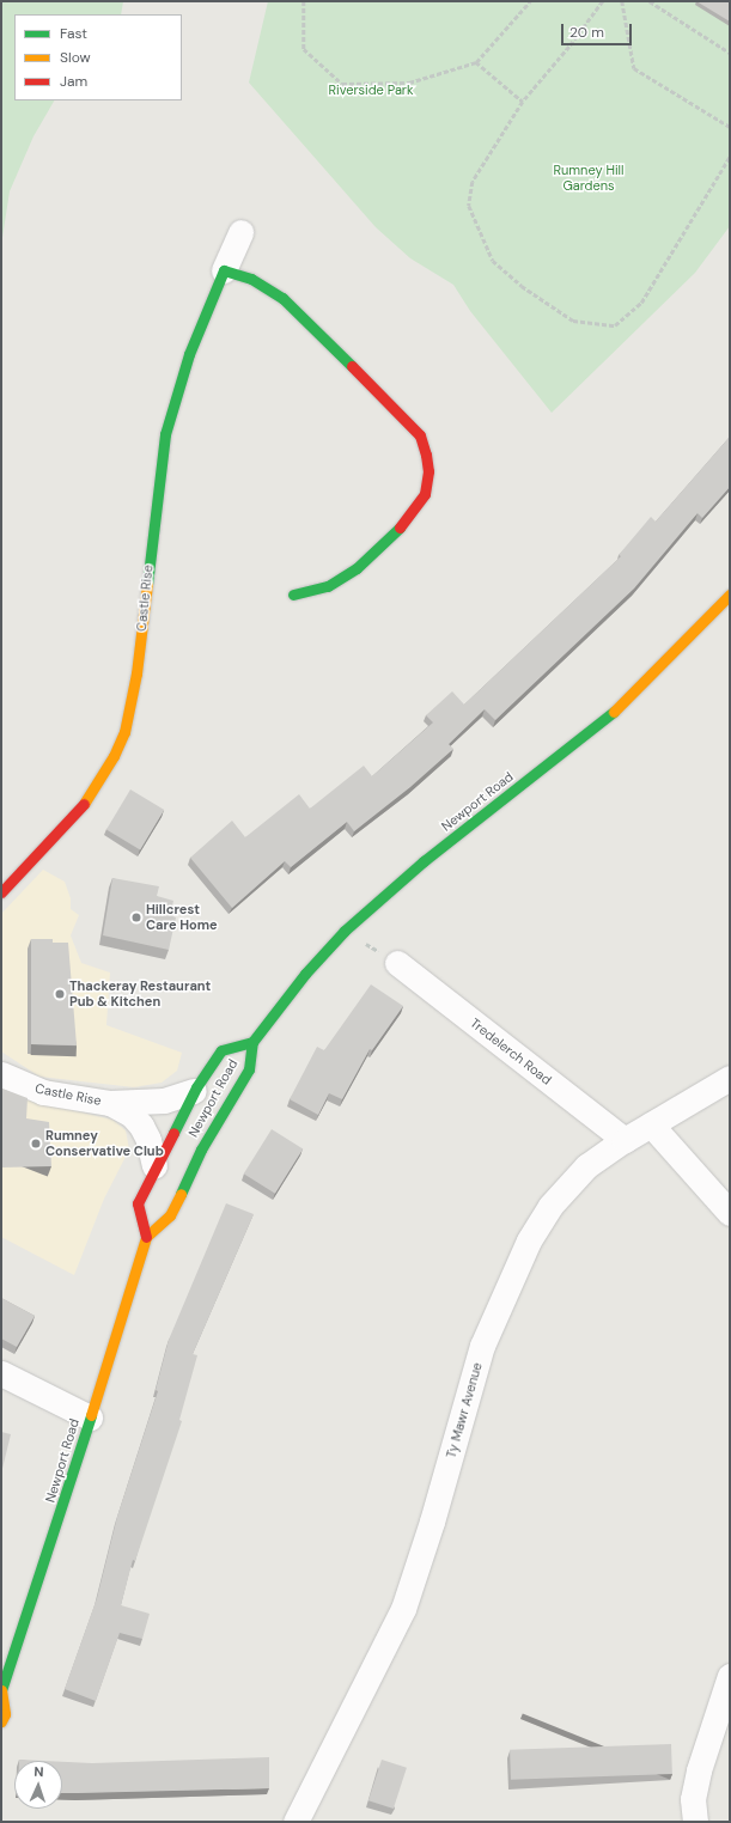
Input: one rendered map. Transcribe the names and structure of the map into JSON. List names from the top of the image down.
{
  "streets": {
    "main road": ["Castle Rise", "Newport Road"],
    "street": ["Tredelerch Road", "Ty Mawr Avenue"]
  },
  "crossings": [
    ["Castle Rise", "Newport Road"],
    ["Tredelerch Road", "Ty Mawr Avenue"]
  ],
  "parks": ["Riverside Park", "Rumney Hill Gardens"],
  "places": ["Hillcrest Care Home", "Thackeray Restaurant Pub & Kitchen", "Rumney Conservative Club"],
  "legend": ["Fast", "Slow", "Jam"],
  "scale_bar": "20 m",
  "north": "top"
}
